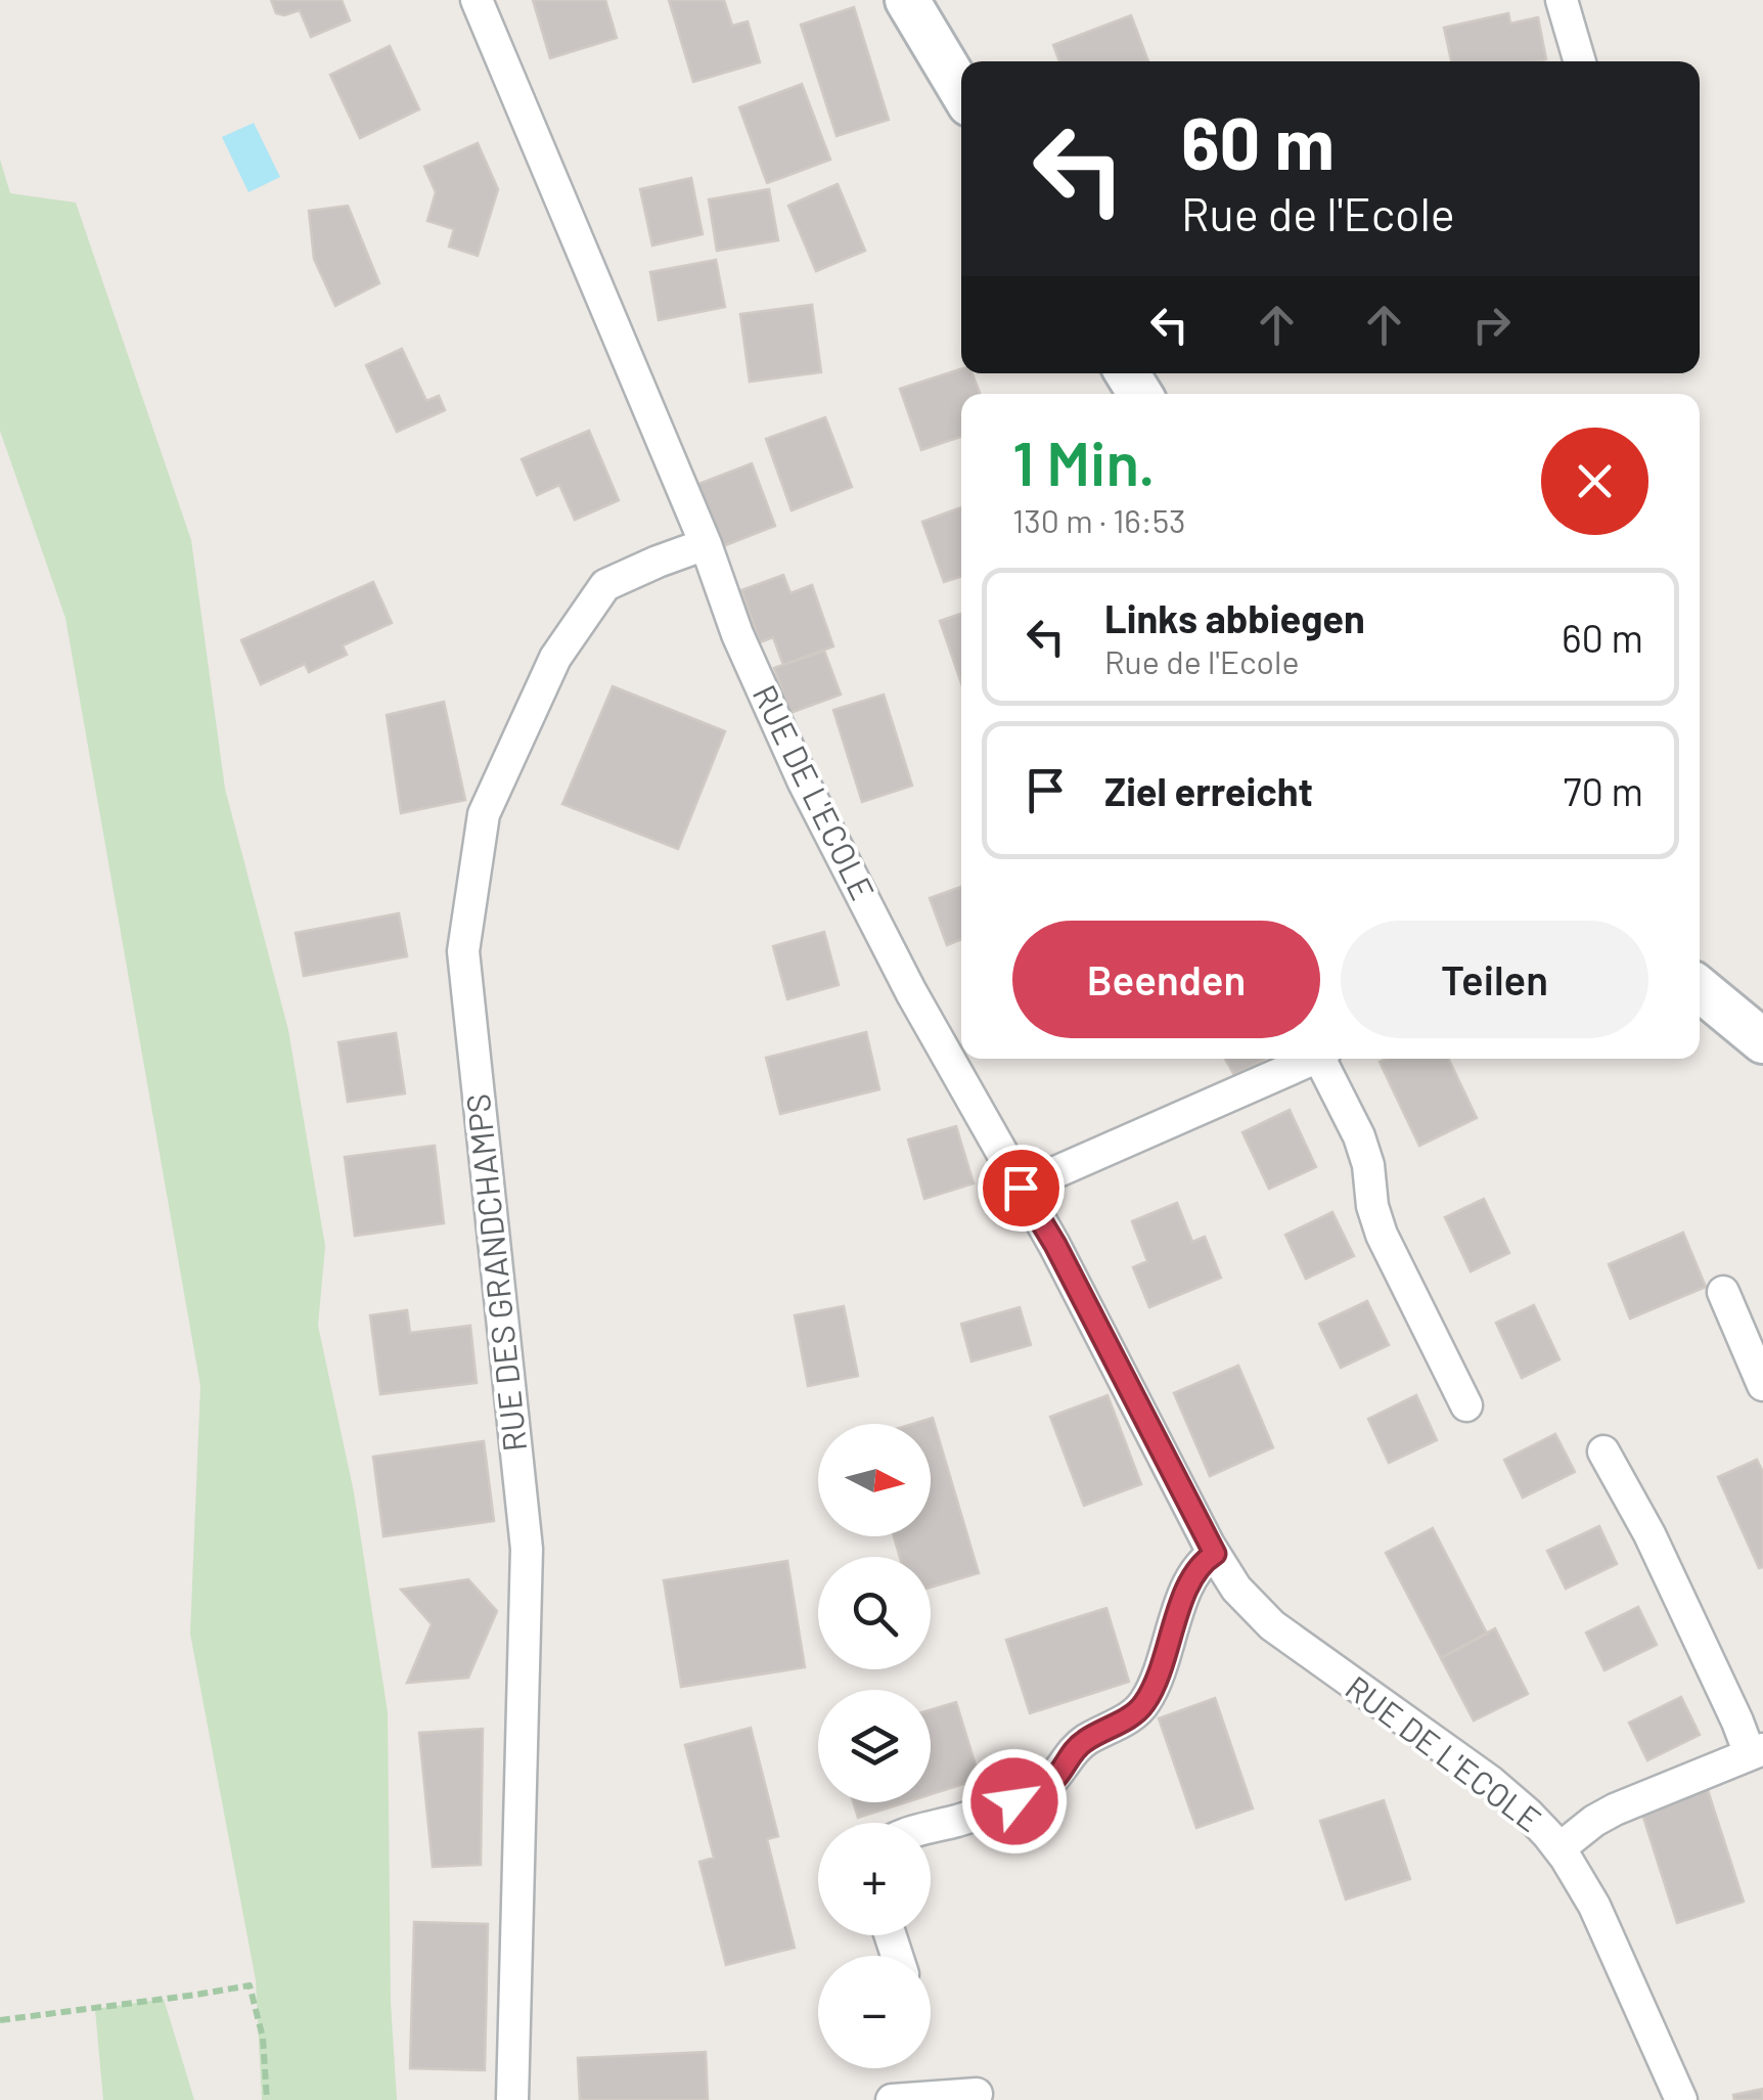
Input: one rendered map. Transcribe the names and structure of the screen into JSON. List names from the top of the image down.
{
  "streets": {
    "street": ["RUE DE L'ECOLE", "RUE DES GRANDCHAMPS"]
  },
  "crossings": [
    ["RUE DE L'ECOLE", "RUE DES GRANDCHAMPS"]
  ],
  "north": "right",
  "page": {
    "turn": ["60 m", "Rue de l'Ecole"],
    "heading": ["1 Min.", "130 m · 16:53"],
    "list": [
      {
        "name": "Links abbiegen",
        "note": "Rue de l'Ecole",
        "value": "60 m"
      },
      {
        "name": "Ziel erreicht",
        "value": "70 m"
      }
    ],
    "buttons": ["Beenden", "Teilen"],
    "map_buttons": ["+", "−"]
  }
}
